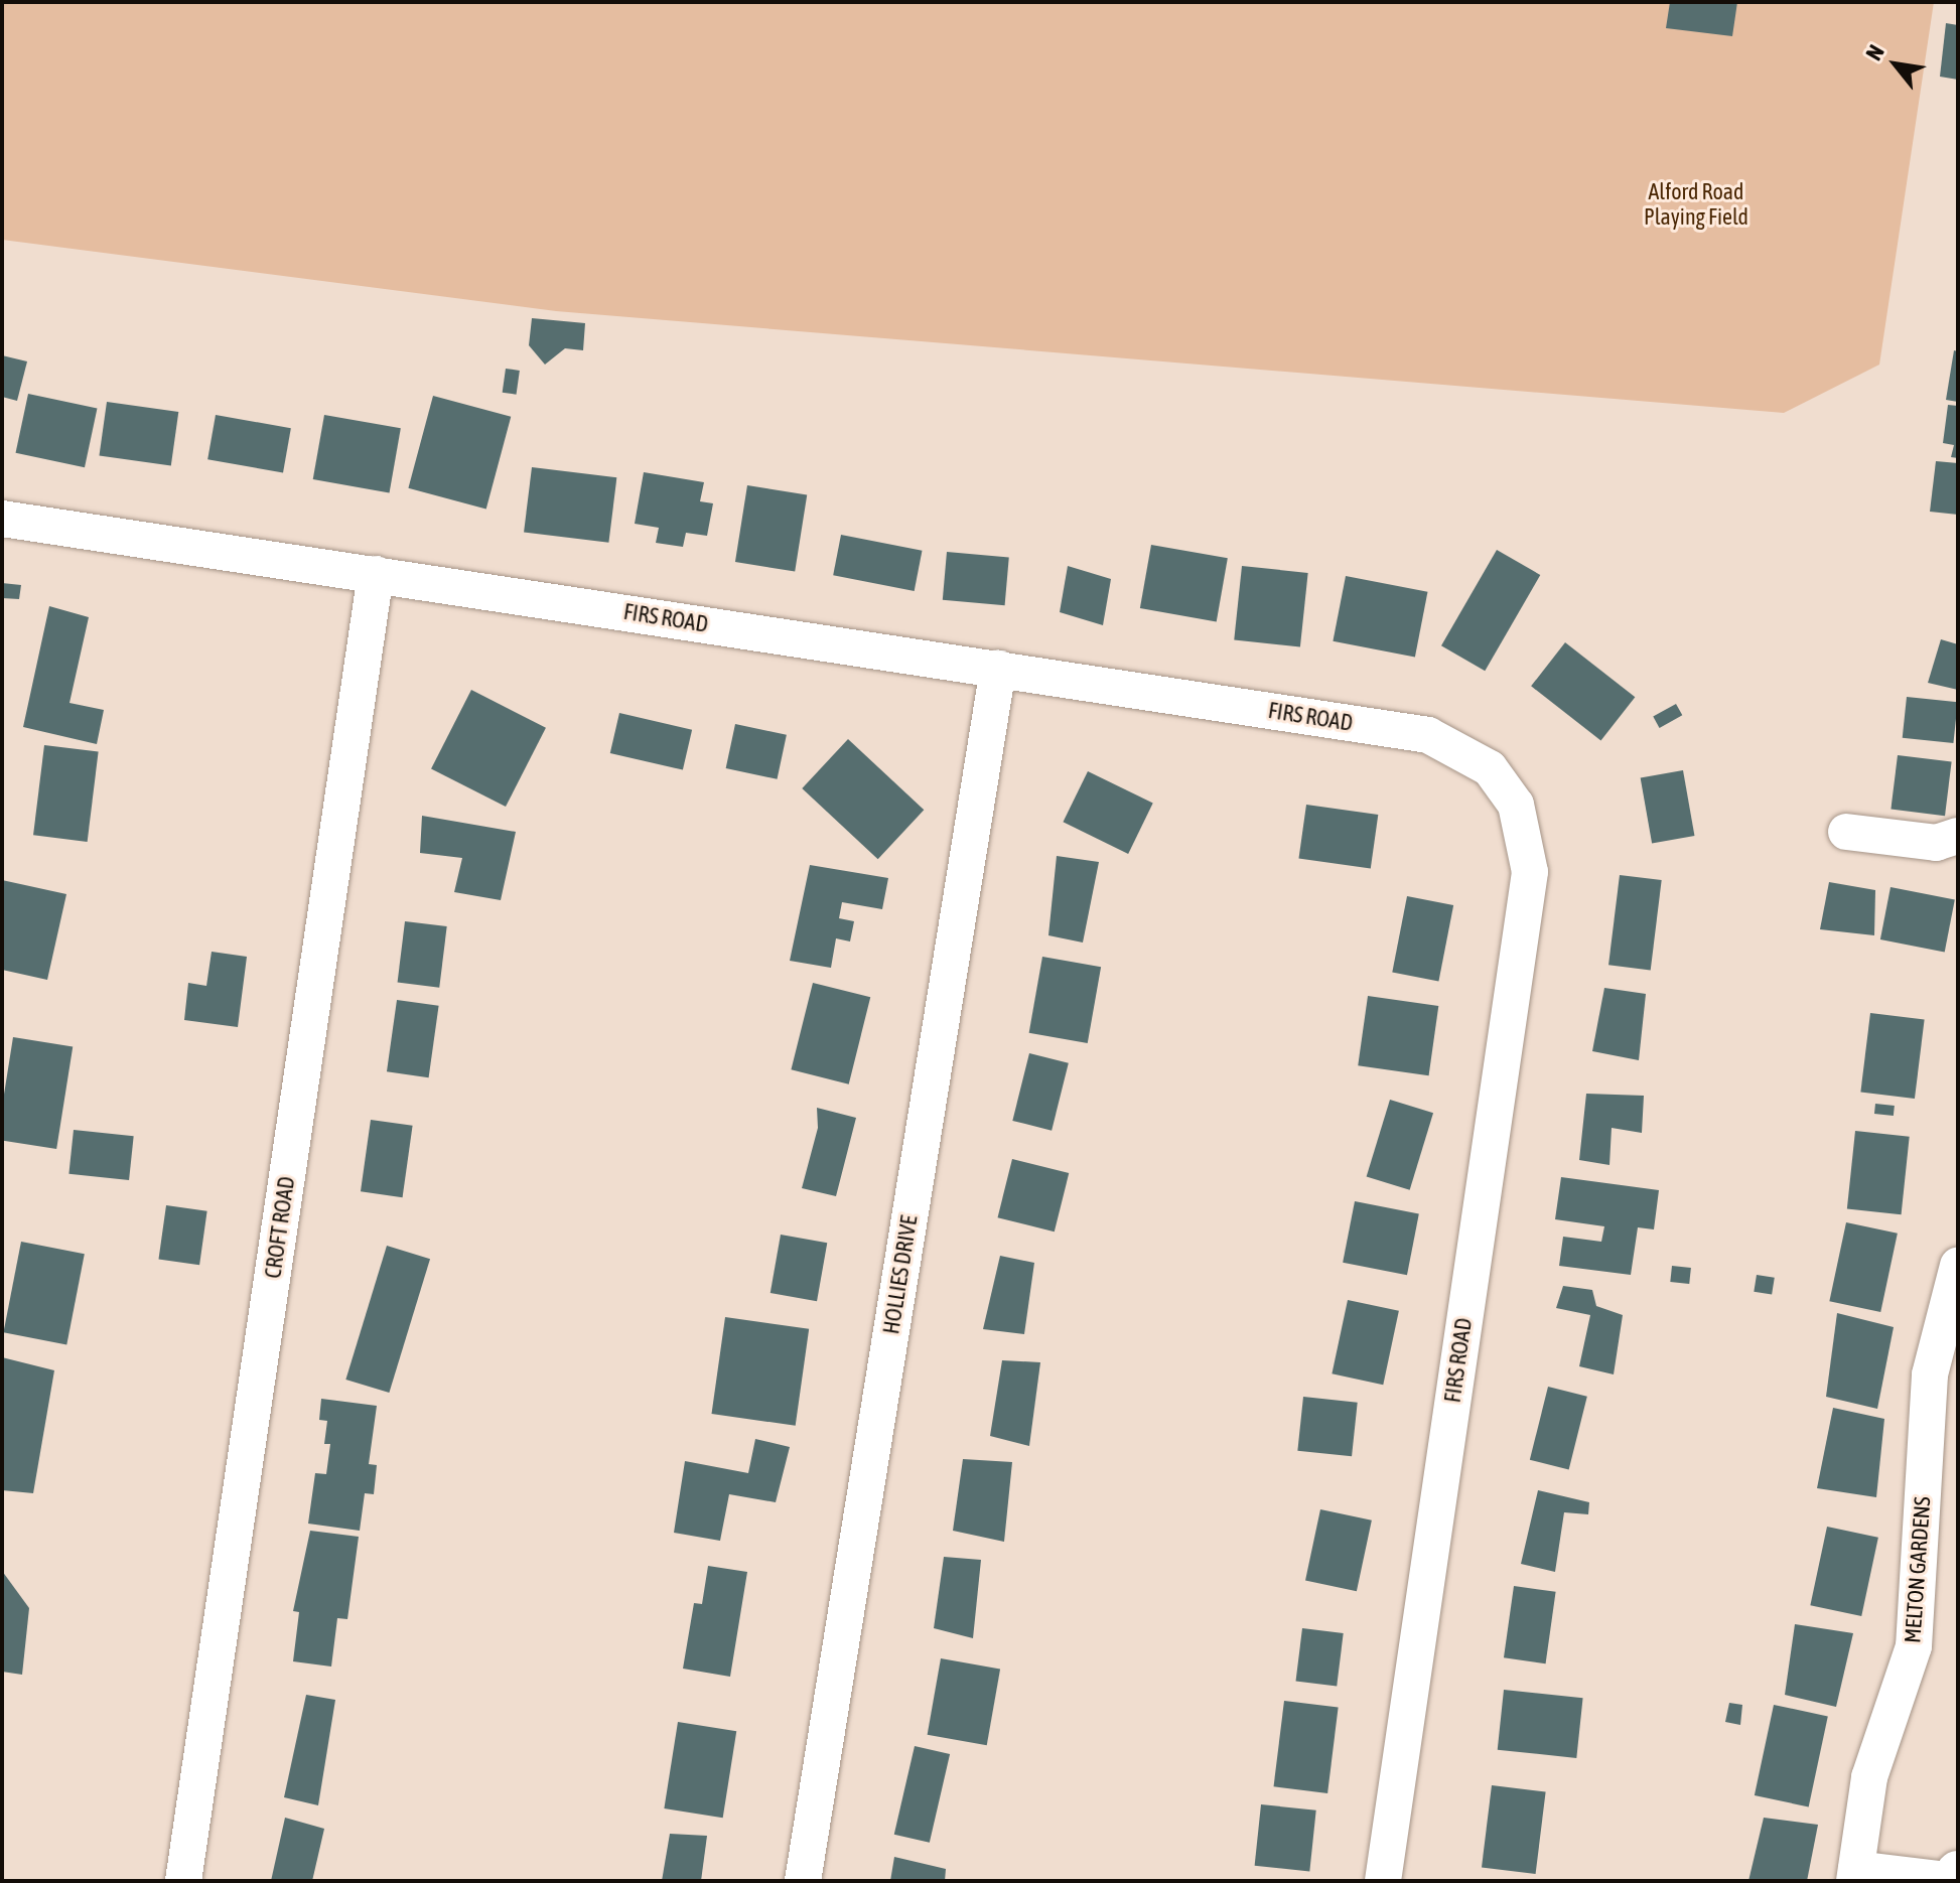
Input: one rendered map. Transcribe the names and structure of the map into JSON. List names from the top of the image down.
{
  "streets": {
    "street": [
      "FIRS ROAD",
      "CROFT ROAD",
      "HOLLIES DRIVE",
      "MELTON GARDENS"
    ]
  },
  "crossings": [
    ["FIRS ROAD", "CROFT ROAD"],
    ["FIRS ROAD", "HOLLIES DRIVE"]
  ],
  "parks": ["Alford Road Playing Field"],
  "north": "top left"
}
